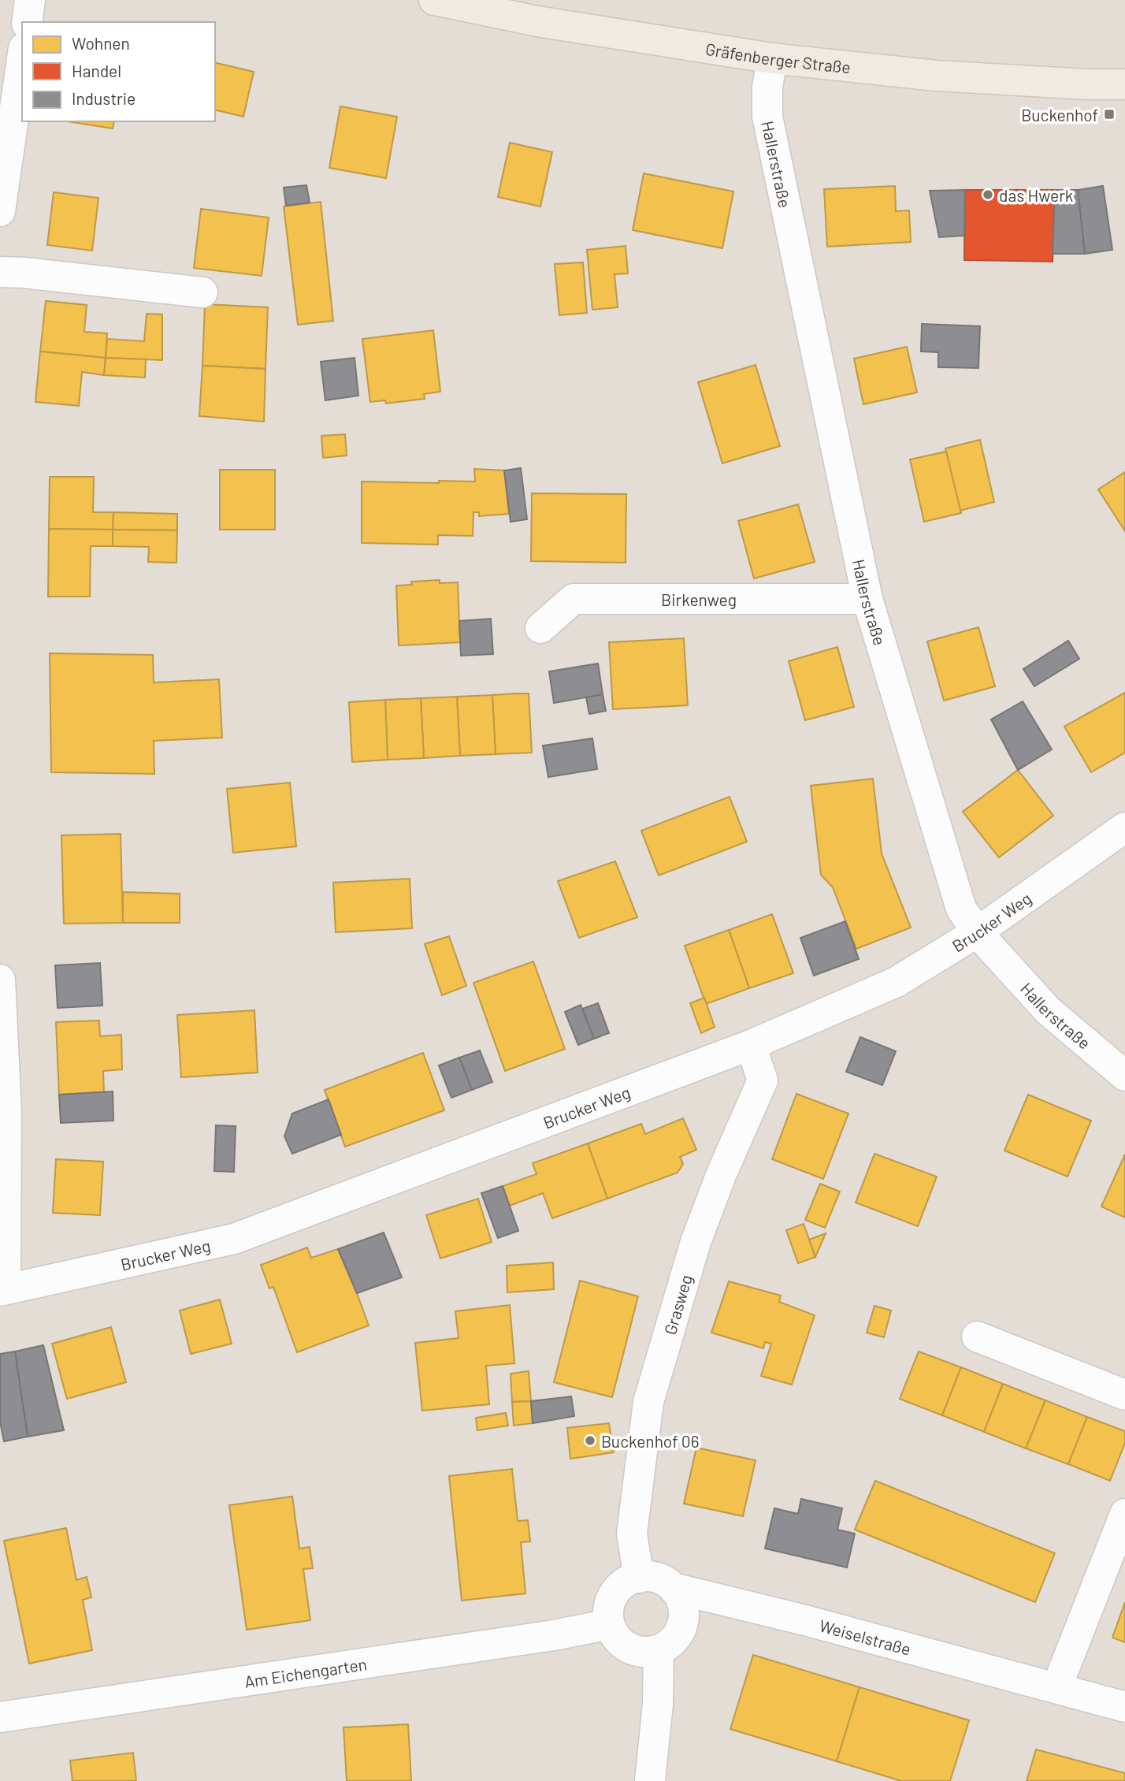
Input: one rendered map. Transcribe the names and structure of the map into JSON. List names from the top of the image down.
{
  "streets": {
    "main road": ["Gräfenberger Straße"],
    "street": [
      "Hallerstraße",
      "Birkenweg",
      "Brucker Weg",
      "Grasweg",
      "Weiselstraße",
      "Am Eichengarten"
    ]
  },
  "crossings": [
    ["Gräfenberger Straße", "Hallerstraße"],
    ["Hallerstraße", "Birkenweg"],
    ["Hallerstraße", "Brucker Weg"],
    ["Brucker Weg", "Grasweg"],
    ["Grasweg", "Weiselstraße"],
    ["Grasweg", "Am Eichengarten"],
    ["Weiselstraße", "Am Eichengarten"]
  ],
  "places": {
    "transit": ["Buckenhof"],
    "other": ["das Hwerk", "Buckenhof 06"]
  },
  "legend": ["Wohnen", "Handel", "Industrie"]
}
